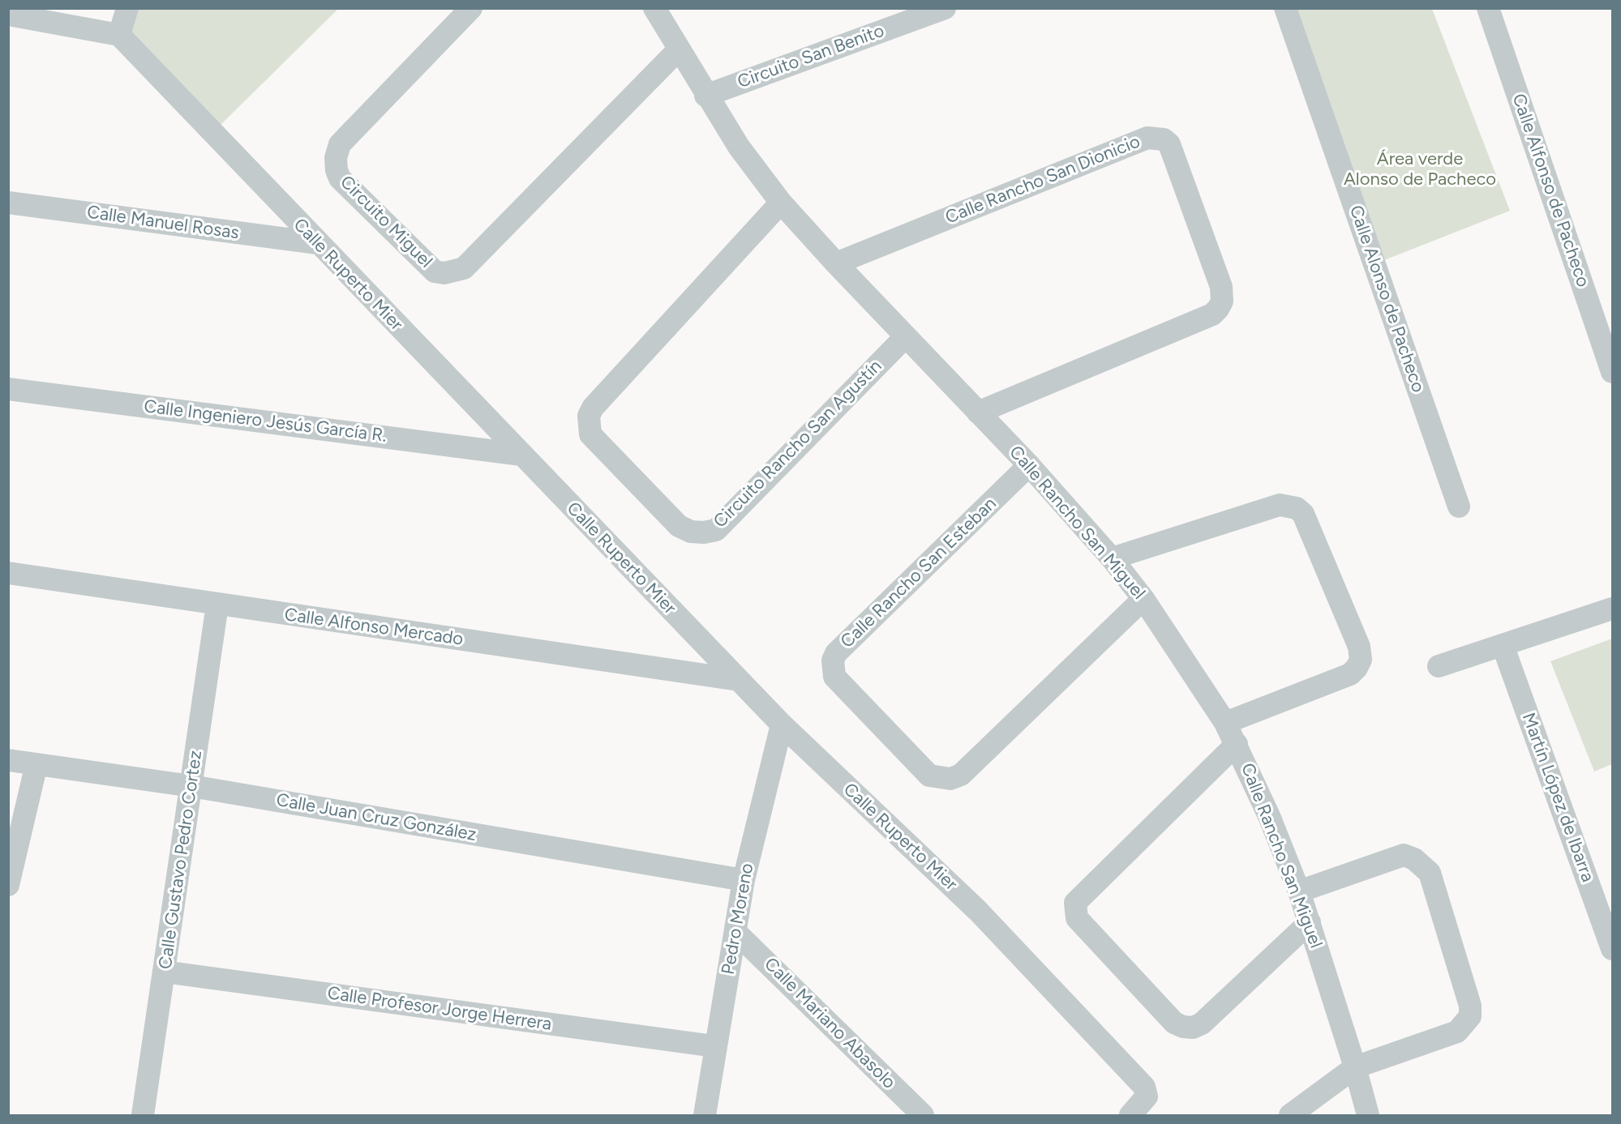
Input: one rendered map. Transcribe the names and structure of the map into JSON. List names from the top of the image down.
{
  "streets": {
    "street": [
      "Circuito San Benito",
      "Calle Rancho San Dionicio",
      "Calle Alfonso de Pacheco",
      "Circuito Miguel",
      "Calle Manuel Rosas",
      "Calle Ruperto Mier",
      "Calle Alonso de Pacheco",
      "Calle Ingeniero Jesús García R.",
      "Circuito Rancho San Agustín",
      "Calle Rancho San Miguel",
      "Calle Rancho San Esteban",
      "Calle Alfonso Mercado",
      "Martín López de Ibarra",
      "Calle Juan Cruz González",
      "Calle Gustavo Pedro Cortez",
      "Pedro Moreno",
      "Calle Profesor Jorge Herrera",
      "Calle Mariano Abasolo"
    ]
  },
  "crossings": [
    ["Circuito San Benito", "Calle Rancho San Miguel"],
    ["Calle Rancho San Dionicio", "Calle Rancho San Miguel"],
    ["Circuito Miguel", "Calle Rancho San Miguel"],
    ["Calle Manuel Rosas", "Calle Ruperto Mier"],
    ["Calle Ruperto Mier", "Calle Ingeniero Jesús García R."],
    ["Calle Ruperto Mier", "Calle Alfonso Mercado"],
    ["Calle Ruperto Mier", "Pedro Moreno"],
    ["Circuito Rancho San Agustín", "Calle Rancho San Miguel"],
    ["Calle Rancho San Miguel", "Calle Rancho San Esteban"],
    ["Calle Alfonso Mercado", "Calle Gustavo Pedro Cortez"],
    ["Calle Juan Cruz González", "Calle Gustavo Pedro Cortez"],
    ["Calle Juan Cruz González", "Pedro Moreno"],
    ["Calle Gustavo Pedro Cortez", "Calle Profesor Jorge Herrera"],
    ["Pedro Moreno", "Calle Profesor Jorge Herrera"],
    ["Pedro Moreno", "Calle Mariano Abasolo"]
  ],
  "parks": ["Área verde Alonso de Pacheco"]
}
